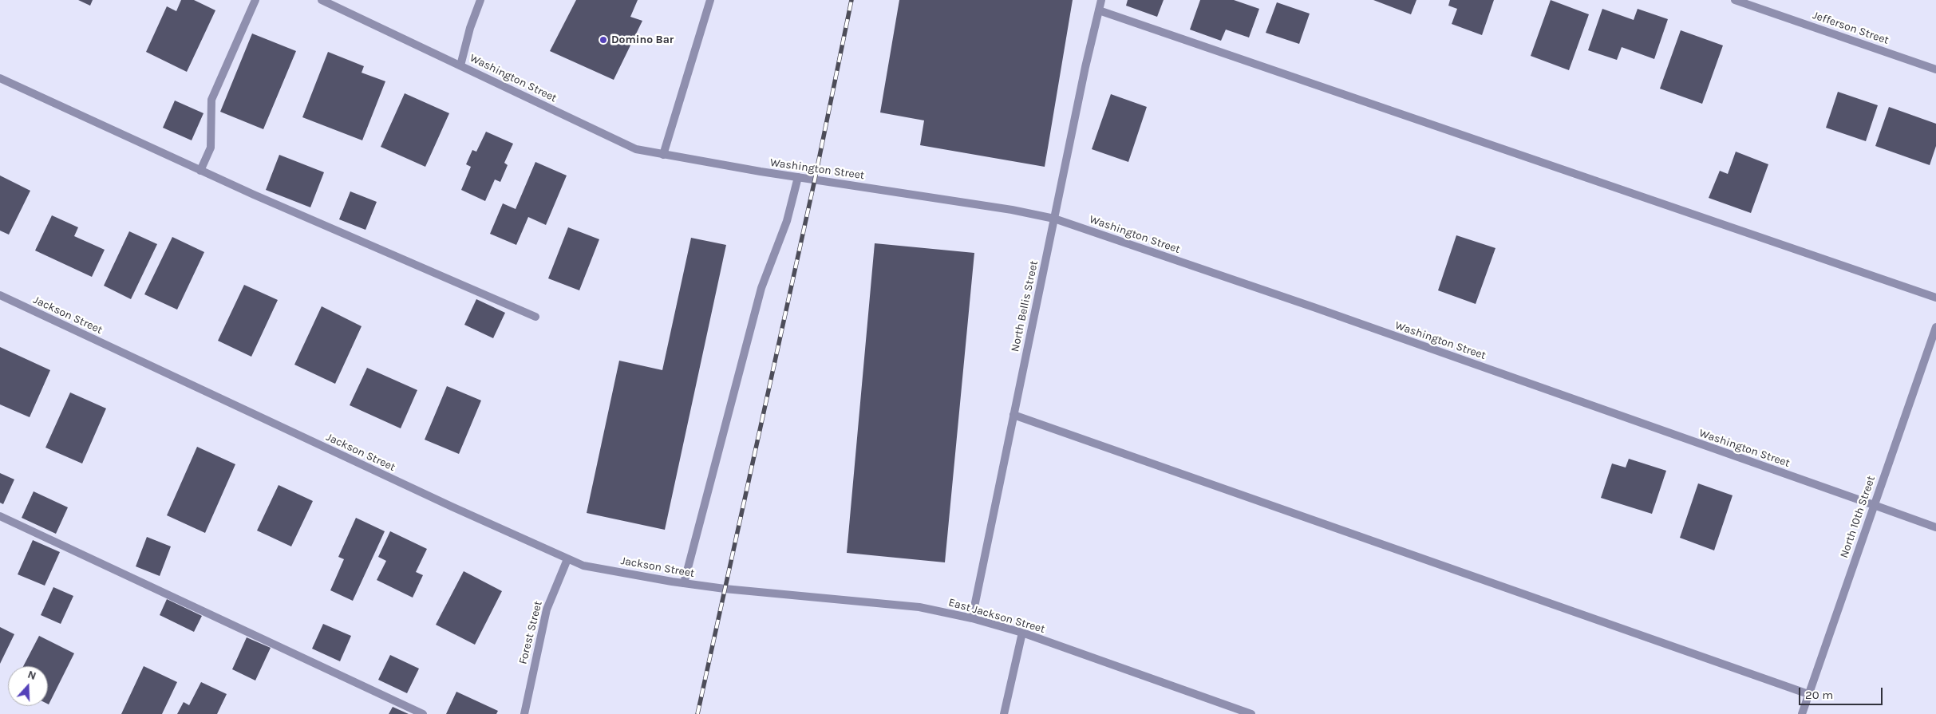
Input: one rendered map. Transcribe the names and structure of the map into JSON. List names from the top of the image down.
{
  "streets": {
    "street": [
      "Jefferson Street",
      "Washington Street",
      "North Bellis Street",
      "Jackson Street",
      "North 10th Street",
      "East Jackson Street",
      "Forest Street"
    ]
  },
  "crossings": [
    ["Washington Street", "North Bellis Street"],
    ["Washington Street", "North 10th Street"],
    ["North Bellis Street", "East Jackson Street"],
    ["Jackson Street", "East Jackson Street"],
    ["Jackson Street", "Forest Street"]
  ],
  "places": ["Domino Bar"],
  "scale_bar": "20 m",
  "north": "top"
}
